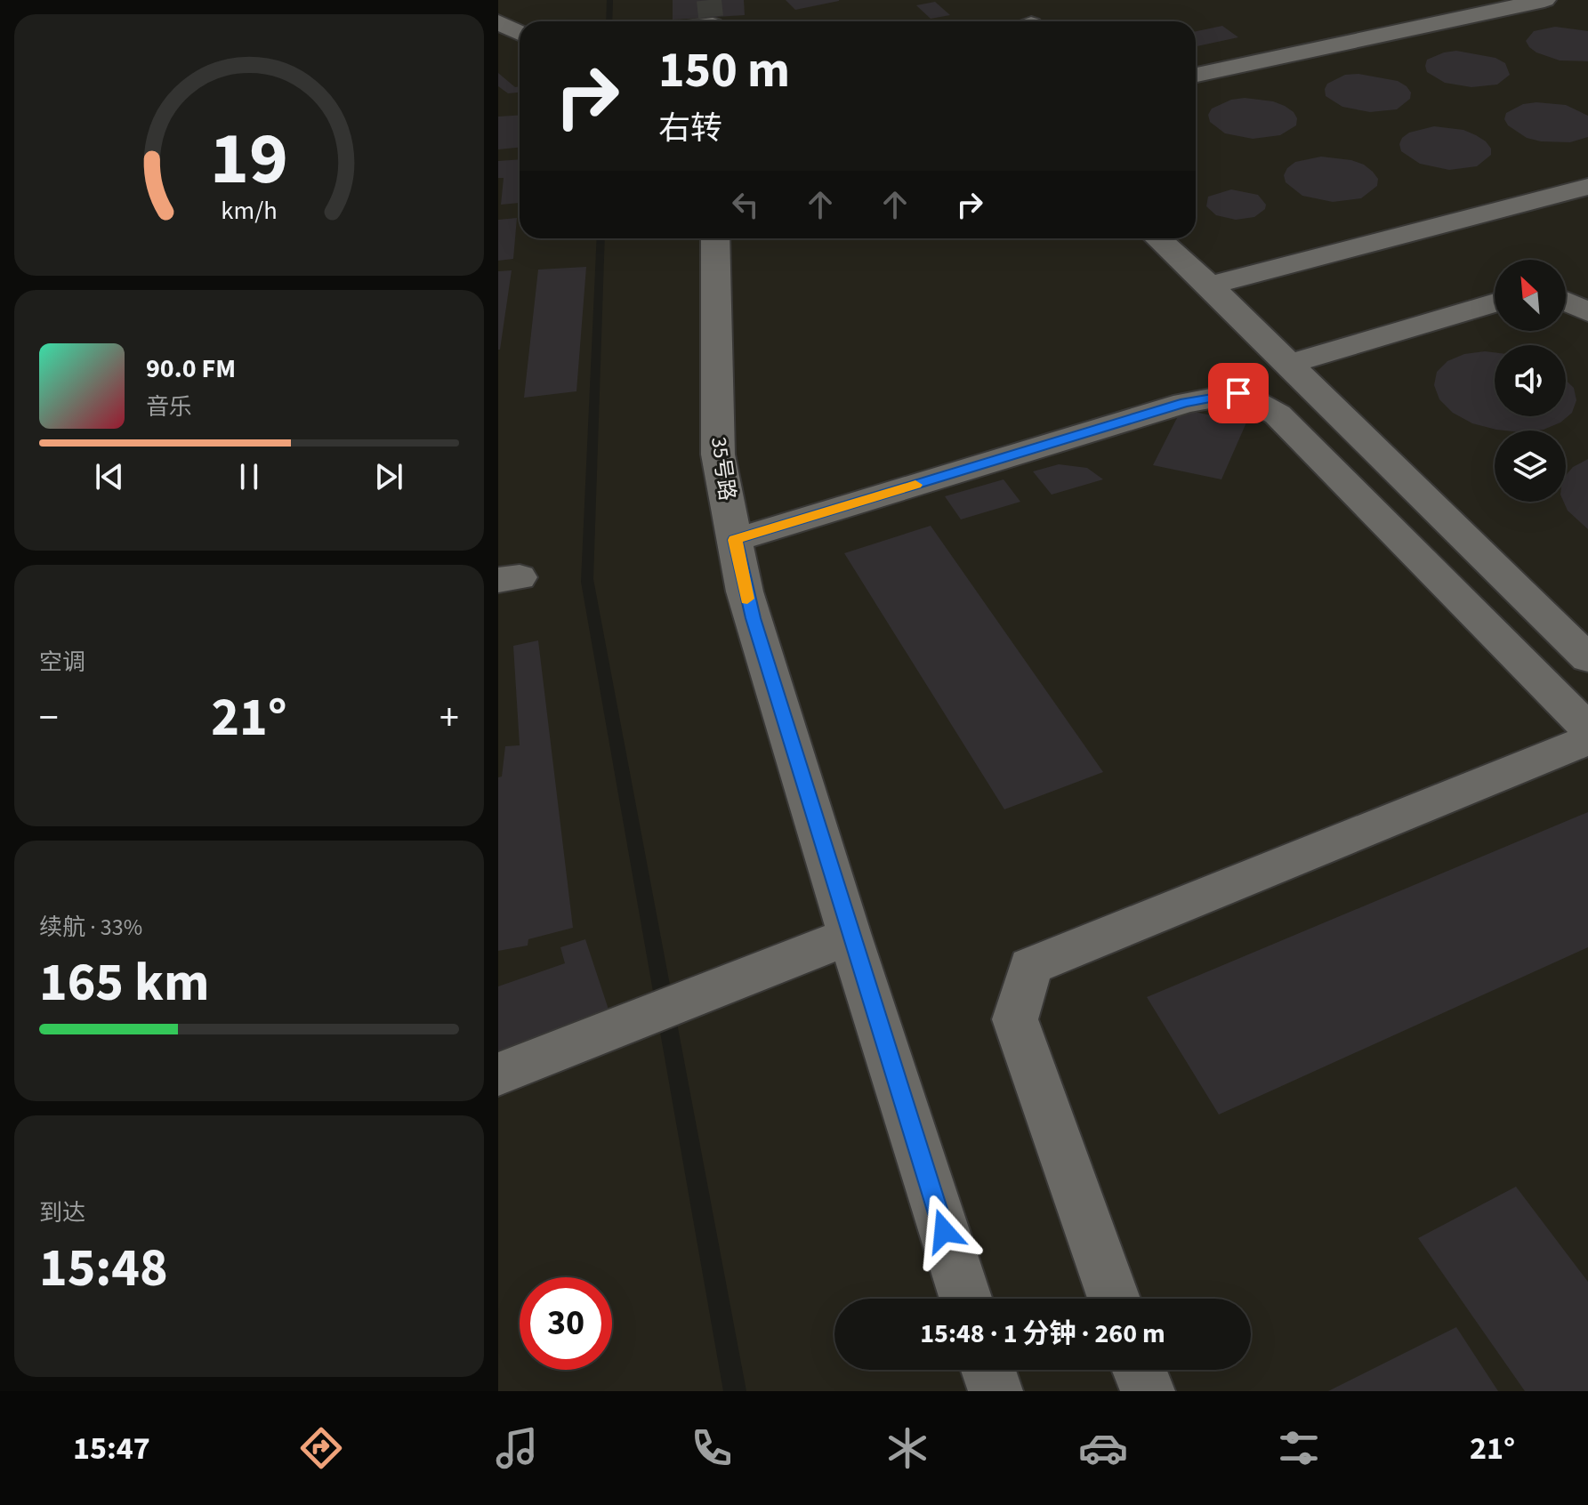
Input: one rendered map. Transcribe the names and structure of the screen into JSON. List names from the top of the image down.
{
  "streets": {
    "street": ["35号路"]
  },
  "north": "top left",
  "page": {
    "turn": ["150 m", "右转"],
    "song": ["90.0 FM", "音乐"],
    "tile": [
      "空调",
      ["续航 · 33%", "165 km"],
      ["到达", "15:48"]
    ],
    "heat": ["−", "21°", "+"],
    "limit": "30",
    "trip": "15:48 · 1 分钟 · 260 m",
    "tabs": ["15:47", "21°"],
    "gauge": ["19", "km/h"]
  }
}
